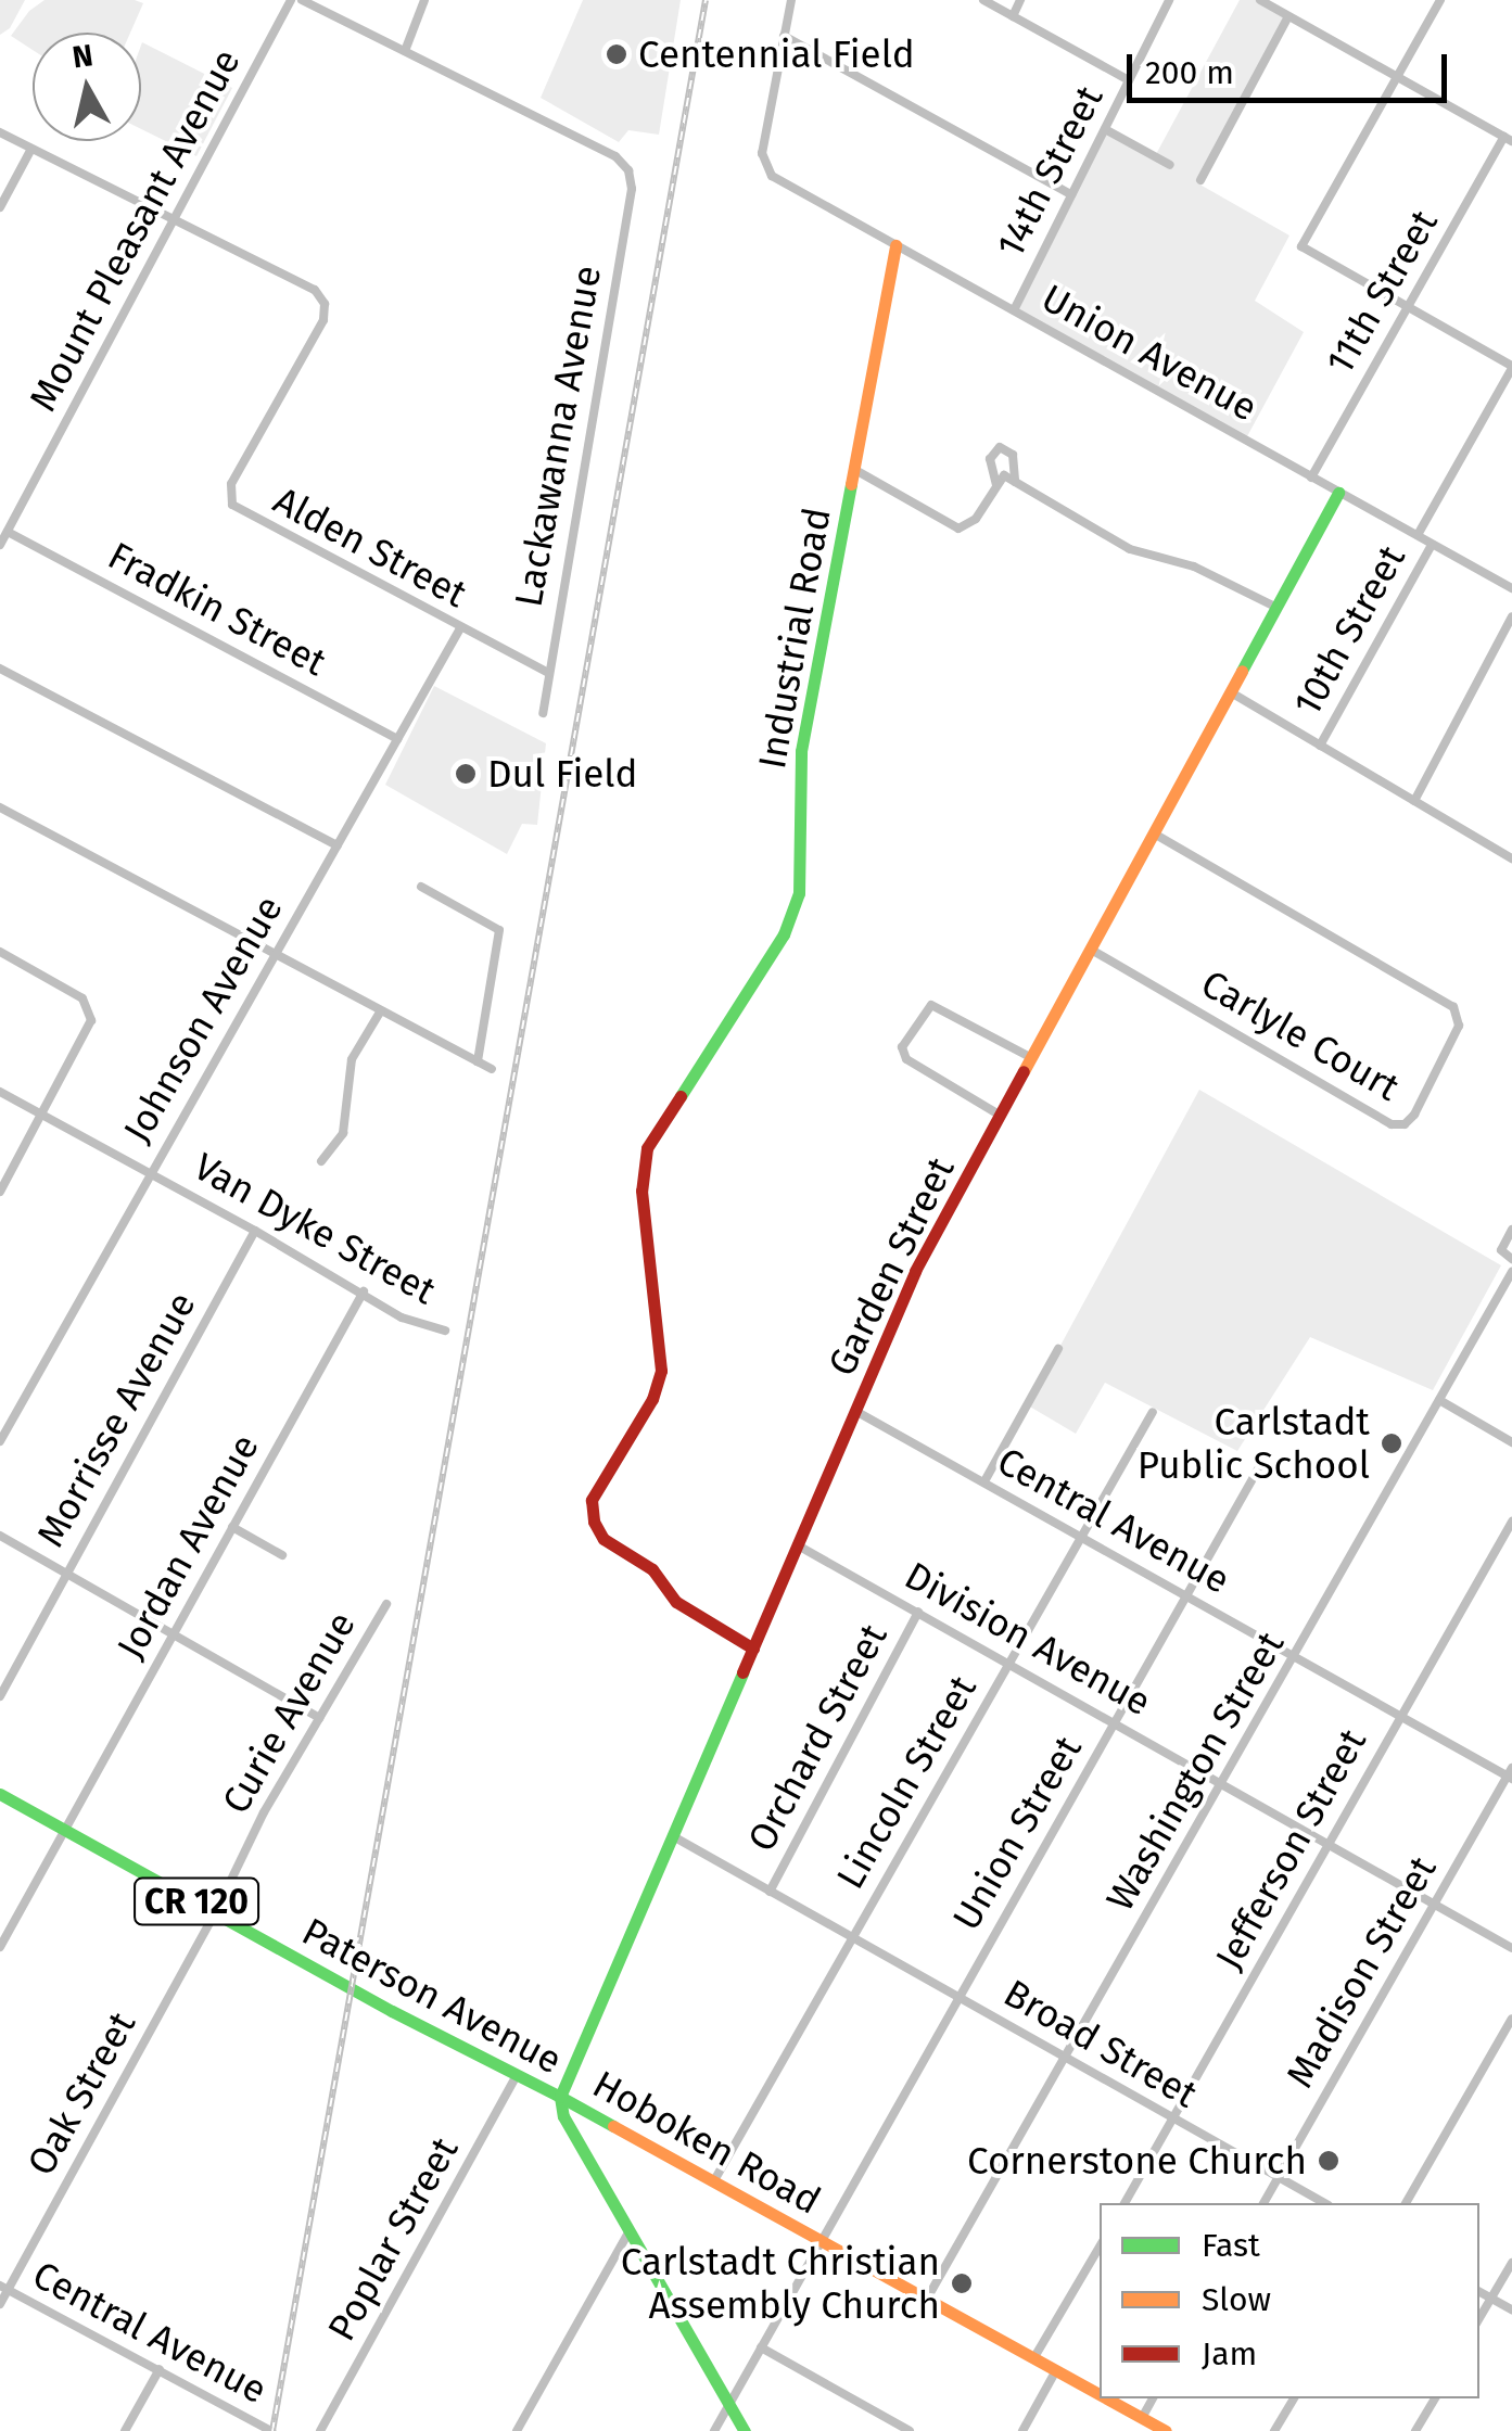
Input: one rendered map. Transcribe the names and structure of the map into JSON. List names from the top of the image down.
{
  "streets": {
    "street": [
      "14th Street",
      "Mount Pleasant Avenue",
      "11th Street",
      "Union Avenue",
      "Lackawanna Avenue",
      "Alden Street",
      "Fradkin Street",
      "10th Street",
      "Industrial Road",
      "Johnson Avenue",
      "Carlyle Court",
      "Van Dyke Street",
      "Garden Street",
      "Morrisse Avenue",
      "Central Avenue",
      "Jordan Avenue",
      "Division Avenue",
      "Curie Avenue",
      "Orchard Street",
      "Washington Street",
      "Lincoln Street",
      "Union Street",
      "Jefferson Street",
      "CR 120",
      "Madison Street",
      "Paterson Avenue",
      "Broad Street",
      "Oak Street",
      "Hoboken Road",
      "Poplar Street"
    ]
  },
  "crossings": [
    ["14th Street", "Union Avenue"],
    ["Mount Pleasant Avenue", "Alden Street"],
    ["Mount Pleasant Avenue", "Fradkin Street"],
    ["11th Street", "Union Avenue"],
    ["Union Avenue", "10th Street"],
    ["Union Avenue", "Industrial Road"],
    ["Union Avenue", "Garden Street"],
    ["Lackawanna Avenue", "Alden Street"],
    ["Alden Street", "Johnson Avenue"],
    ["Fradkin Street", "Johnson Avenue"],
    ["Industrial Road", "Garden Street"],
    ["Johnson Avenue", "Van Dyke Street"],
    ["Carlyle Court", "Garden Street"],
    ["Van Dyke Street", "Morrisse Avenue"],
    ["Van Dyke Street", "Jordan Avenue"],
    ["Garden Street", "Central Avenue"],
    ["Garden Street", "Division Avenue"],
    ["Garden Street", "Paterson Avenue"],
    ["Garden Street", "Broad Street"],
    ["Garden Street", "Hoboken Road"],
    ["Central Avenue", "Washington Street"],
    ["Central Avenue", "Lincoln Street"],
    ["Central Avenue", "Union Street"],
    ["Central Avenue", "Jefferson Street"],
    ["Central Avenue", "Madison Street"],
    ["Central Avenue", "Oak Street"],
    ["Jordan Avenue", "Paterson Avenue"],
    ["Division Avenue", "Orchard Street"],
    ["Division Avenue", "Washington Street"],
    ["Division Avenue", "Lincoln Street"],
    ["Division Avenue", "Union Street"],
    ["Division Avenue", "Jefferson Street"],
    ["Division Avenue", "Madison Street"],
    ["Curie Avenue", "Paterson Avenue"],
    ["Curie Avenue", "Oak Street"],
    ["Orchard Street", "Broad Street"],
    ["Washington Street", "Broad Street"],
    ["Washington Street", "Hoboken Road"],
    ["Lincoln Street", "Broad Street"],
    ["Lincoln Street", "Hoboken Road"],
    ["Union Street", "Paterson Avenue"],
    ["Union Street", "Broad Street"],
    ["Union Street", "Hoboken Road"],
    ["Jefferson Street", "Broad Street"],
    ["Madison Street", "Broad Street"],
    ["Paterson Avenue", "Oak Street"],
    ["Paterson Avenue", "Hoboken Road"],
    ["Paterson Avenue", "Poplar Street"]
  ],
  "places": [
    "Centennial Field",
    "Dul Field",
    "Carlstadt Public School",
    "Cornerstone Church",
    "Carlstadt Christian Assembly Church"
  ],
  "legend": ["Fast", "Slow", "Jam"],
  "scale_bar": "200 m",
  "north": "top"
}
